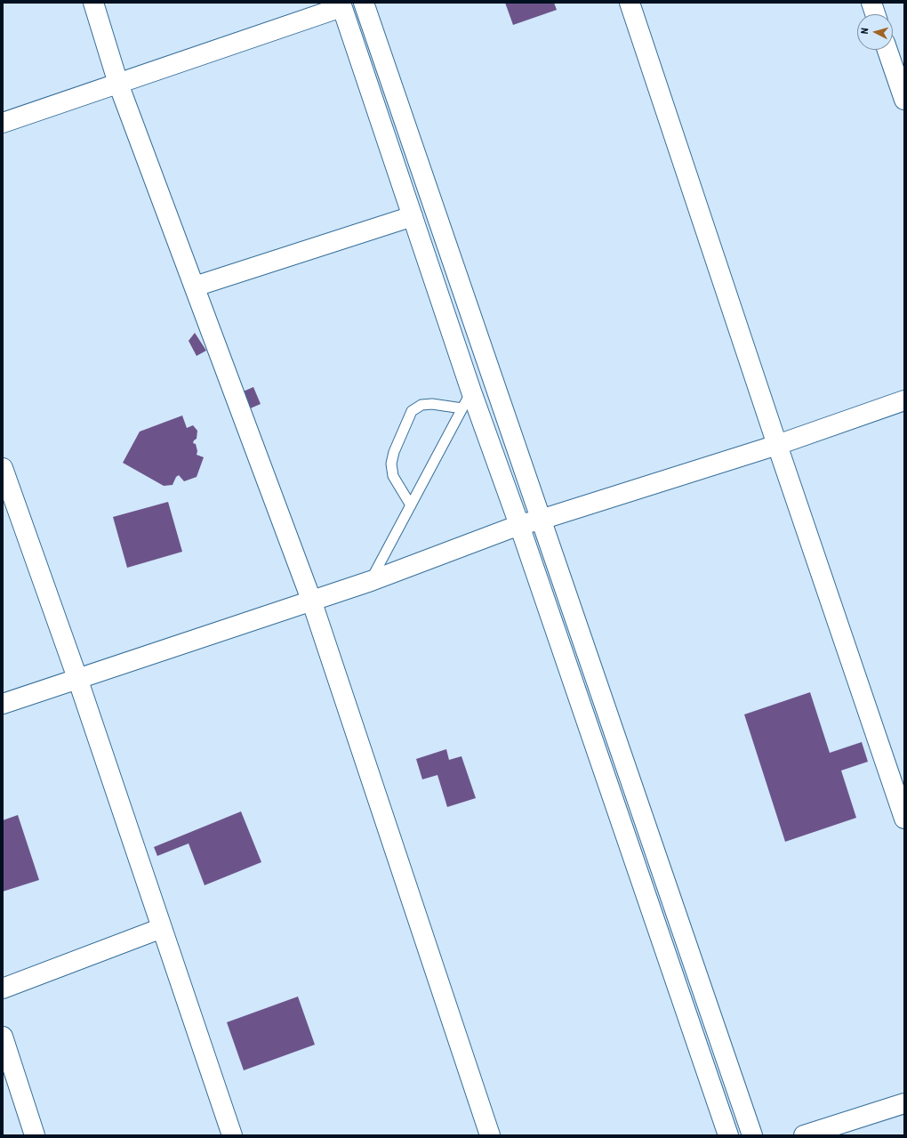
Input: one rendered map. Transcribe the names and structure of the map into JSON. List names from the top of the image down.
{
  "north": "left"
}
